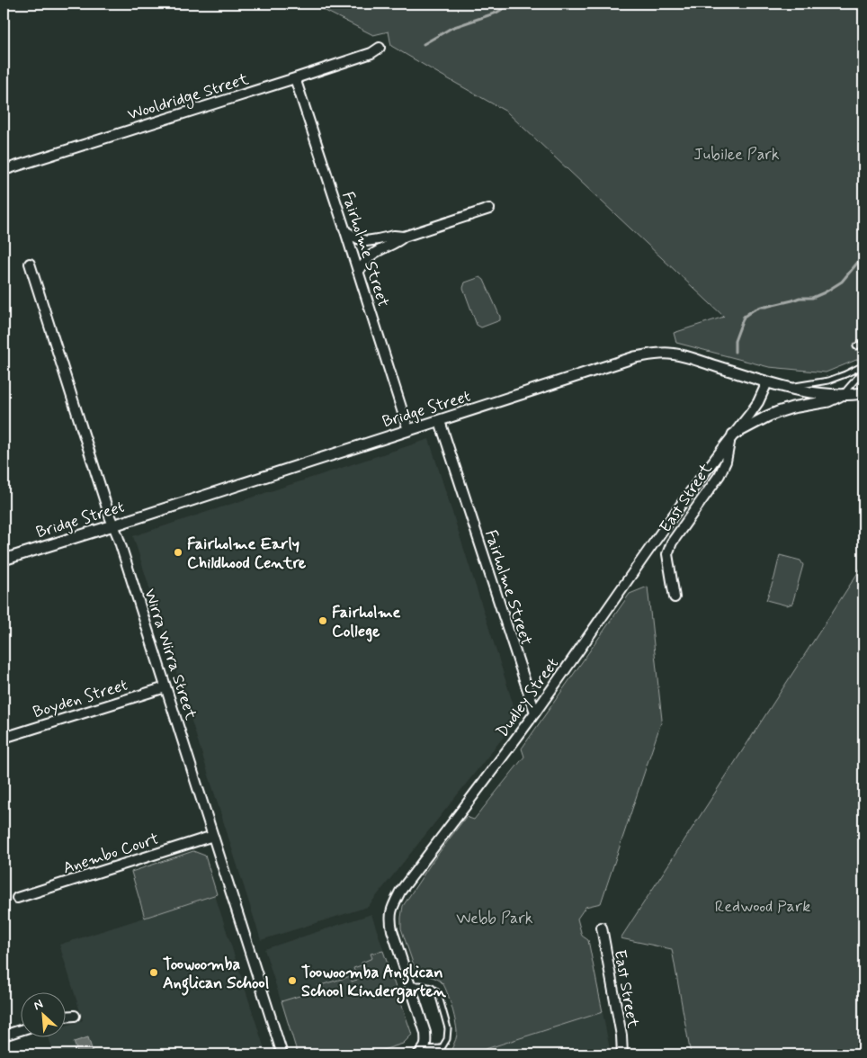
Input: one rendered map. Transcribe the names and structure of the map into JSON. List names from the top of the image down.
{
  "streets": {
    "street": [
      "Wooldridge Street",
      "Fairholme Street",
      "Bridge Street",
      "East Street",
      "Wirra Wirra Street",
      "Dudley Street",
      "Boyden Street",
      "Anembo Court"
    ]
  },
  "crossings": [
    ["Wooldridge Street", "Fairholme Street"],
    ["Fairholme Street", "Bridge Street"],
    ["Fairholme Street", "Dudley Street"],
    ["Bridge Street", "Wirra Wirra Street"],
    ["Bridge Street", "Dudley Street"],
    ["East Street", "Dudley Street"],
    ["Wirra Wirra Street", "Boyden Street"],
    ["Wirra Wirra Street", "Anembo Court"]
  ],
  "parks": ["Jubilee Park", "Redwood Park", "Webb Park"],
  "places": [
    "Fairholme Early Childhood Centre",
    "Fairholme College",
    "Toowoomba Anglican School",
    "Toowoomba Anglican School Kindergarten"
  ],
  "north": "top left"
}
